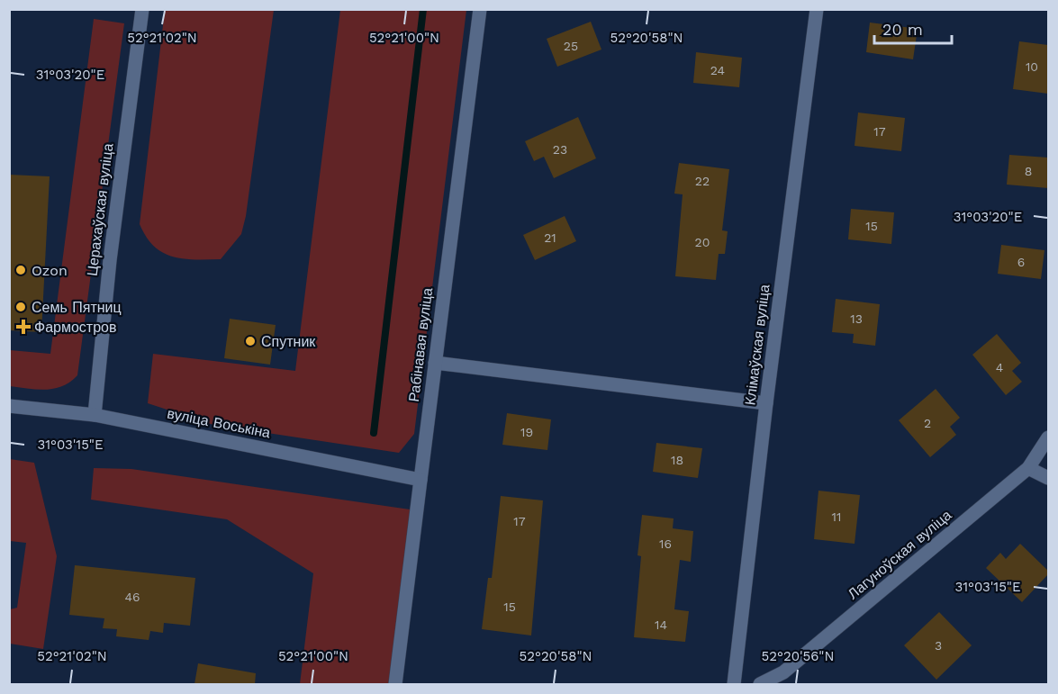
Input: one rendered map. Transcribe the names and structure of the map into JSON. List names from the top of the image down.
{
  "streets": {
    "street": [
      "Церахаўская вуліца",
      "Рабінавая вуліца",
      "Клімаўская вуліца",
      "вуліца Воськіна",
      "Лагуноўская вуліца"
    ]
  },
  "crossings": [
    ["Церахаўская вуліца", "вуліца Воськіна"],
    ["Рабінавая вуліца", "вуліца Воськіна"]
  ],
  "places": {
    "other": ["Ozon", "Семь Пятниц", "Спутник"],
    "health": ["Фармостров"]
  },
  "house_numbers": [
    "25",
    "10",
    "24",
    "17",
    "23",
    "8",
    "22",
    "15",
    "21",
    "20",
    "6",
    "13",
    "4",
    "2",
    "19",
    "18",
    "11",
    "17",
    "16",
    "46",
    "15",
    "14",
    "3"
  ],
  "scale_bar": "20 m",
  "coordinates": [
    "52°21'02\"N",
    "52°21'00\"N",
    "52°20'58\"N",
    "31°03'20\"E",
    "31°03'15\"E",
    "52°20'56\"N"
  ]
}
